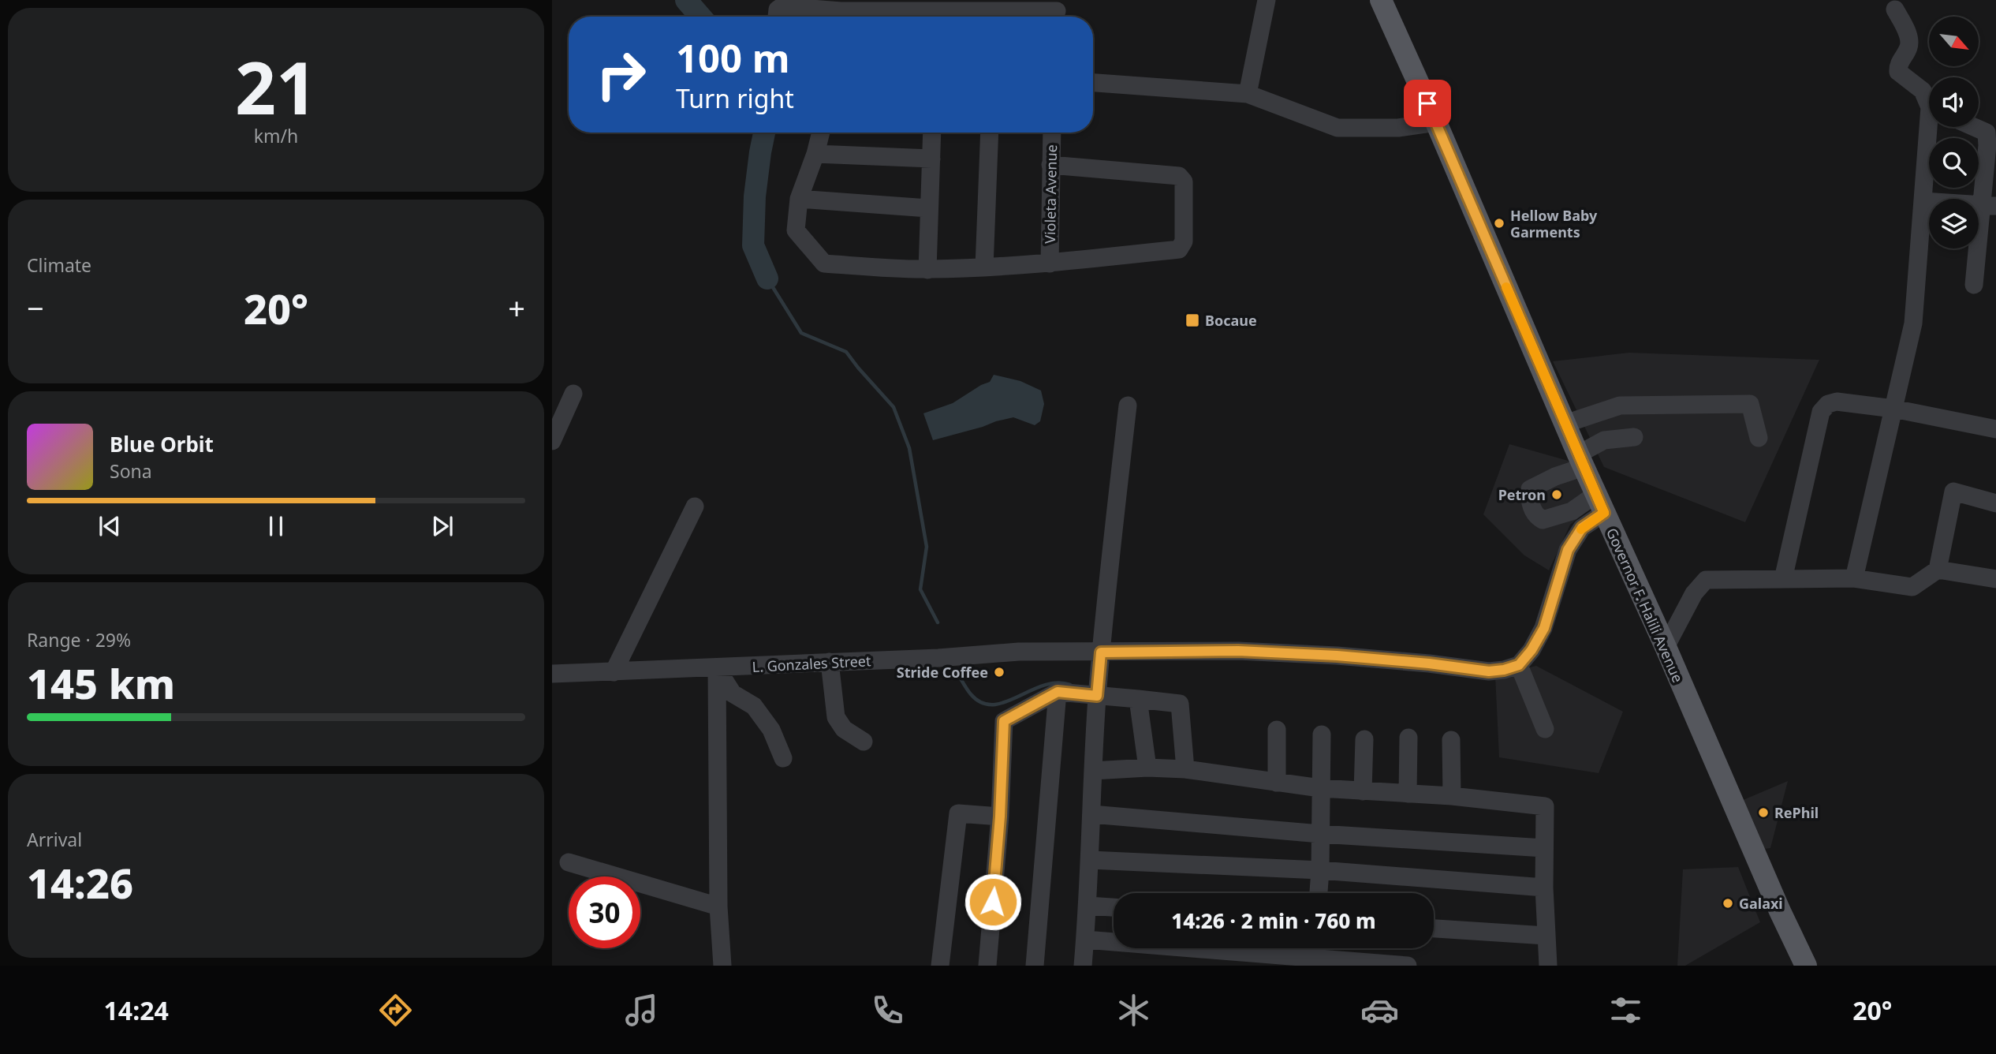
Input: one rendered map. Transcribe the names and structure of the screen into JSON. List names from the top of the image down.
{
  "streets": {
    "main road": ["Governor F. Halili Avenue"],
    "street": ["Violeta Avenue", "L. Gonzales Street"]
  },
  "places": {
    "other": [
      "Hellow Baby Garments",
      "Petron",
      "Stride Coffee",
      "RePhil",
      "Galaxi"
    ],
    "transit": ["Bocaue"]
  },
  "north": "bottom right",
  "page": {
    "tile": [
      ["21", "km/h"],
      "Climate",
      ["Range · 29%", "145 km"],
      ["Arrival", "14:26"]
    ],
    "turn": ["100 m", "Turn right"],
    "heat": ["−", "20°", "+"],
    "song": ["Blue Orbit", "Sona"],
    "limit": "30",
    "trip": "14:26 · 2 min · 760 m",
    "tabs": ["14:24", "20°"]
  }
}
